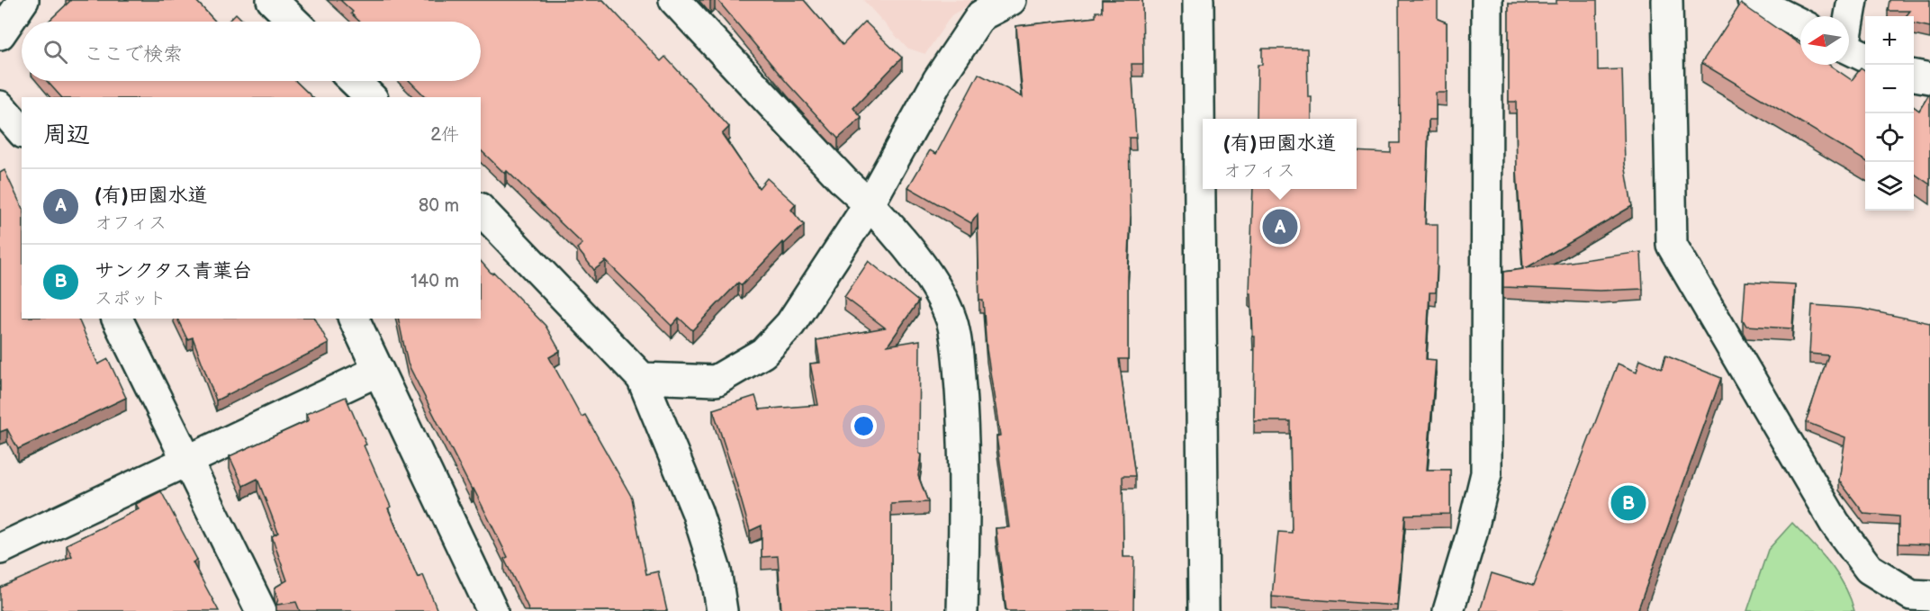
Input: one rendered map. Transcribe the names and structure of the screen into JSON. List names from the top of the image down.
{
  "north": "left",
  "page": {
    "map_buttons": ["+", "−"],
    "search": "ここで検索",
    "heading": ["周辺", "2件"],
    "popup": ["(有)田園水道", "オフィス"],
    "list": [
      {
        "mark": "A",
        "name": "(有)田園水道",
        "note": "オフィス",
        "value": "80 m"
      },
      {
        "mark": "B",
        "name": "サンクタス青葉台",
        "note": "スポット",
        "value": "140 m"
      }
    ],
    "pins": ["A", "B"]
  }
}
